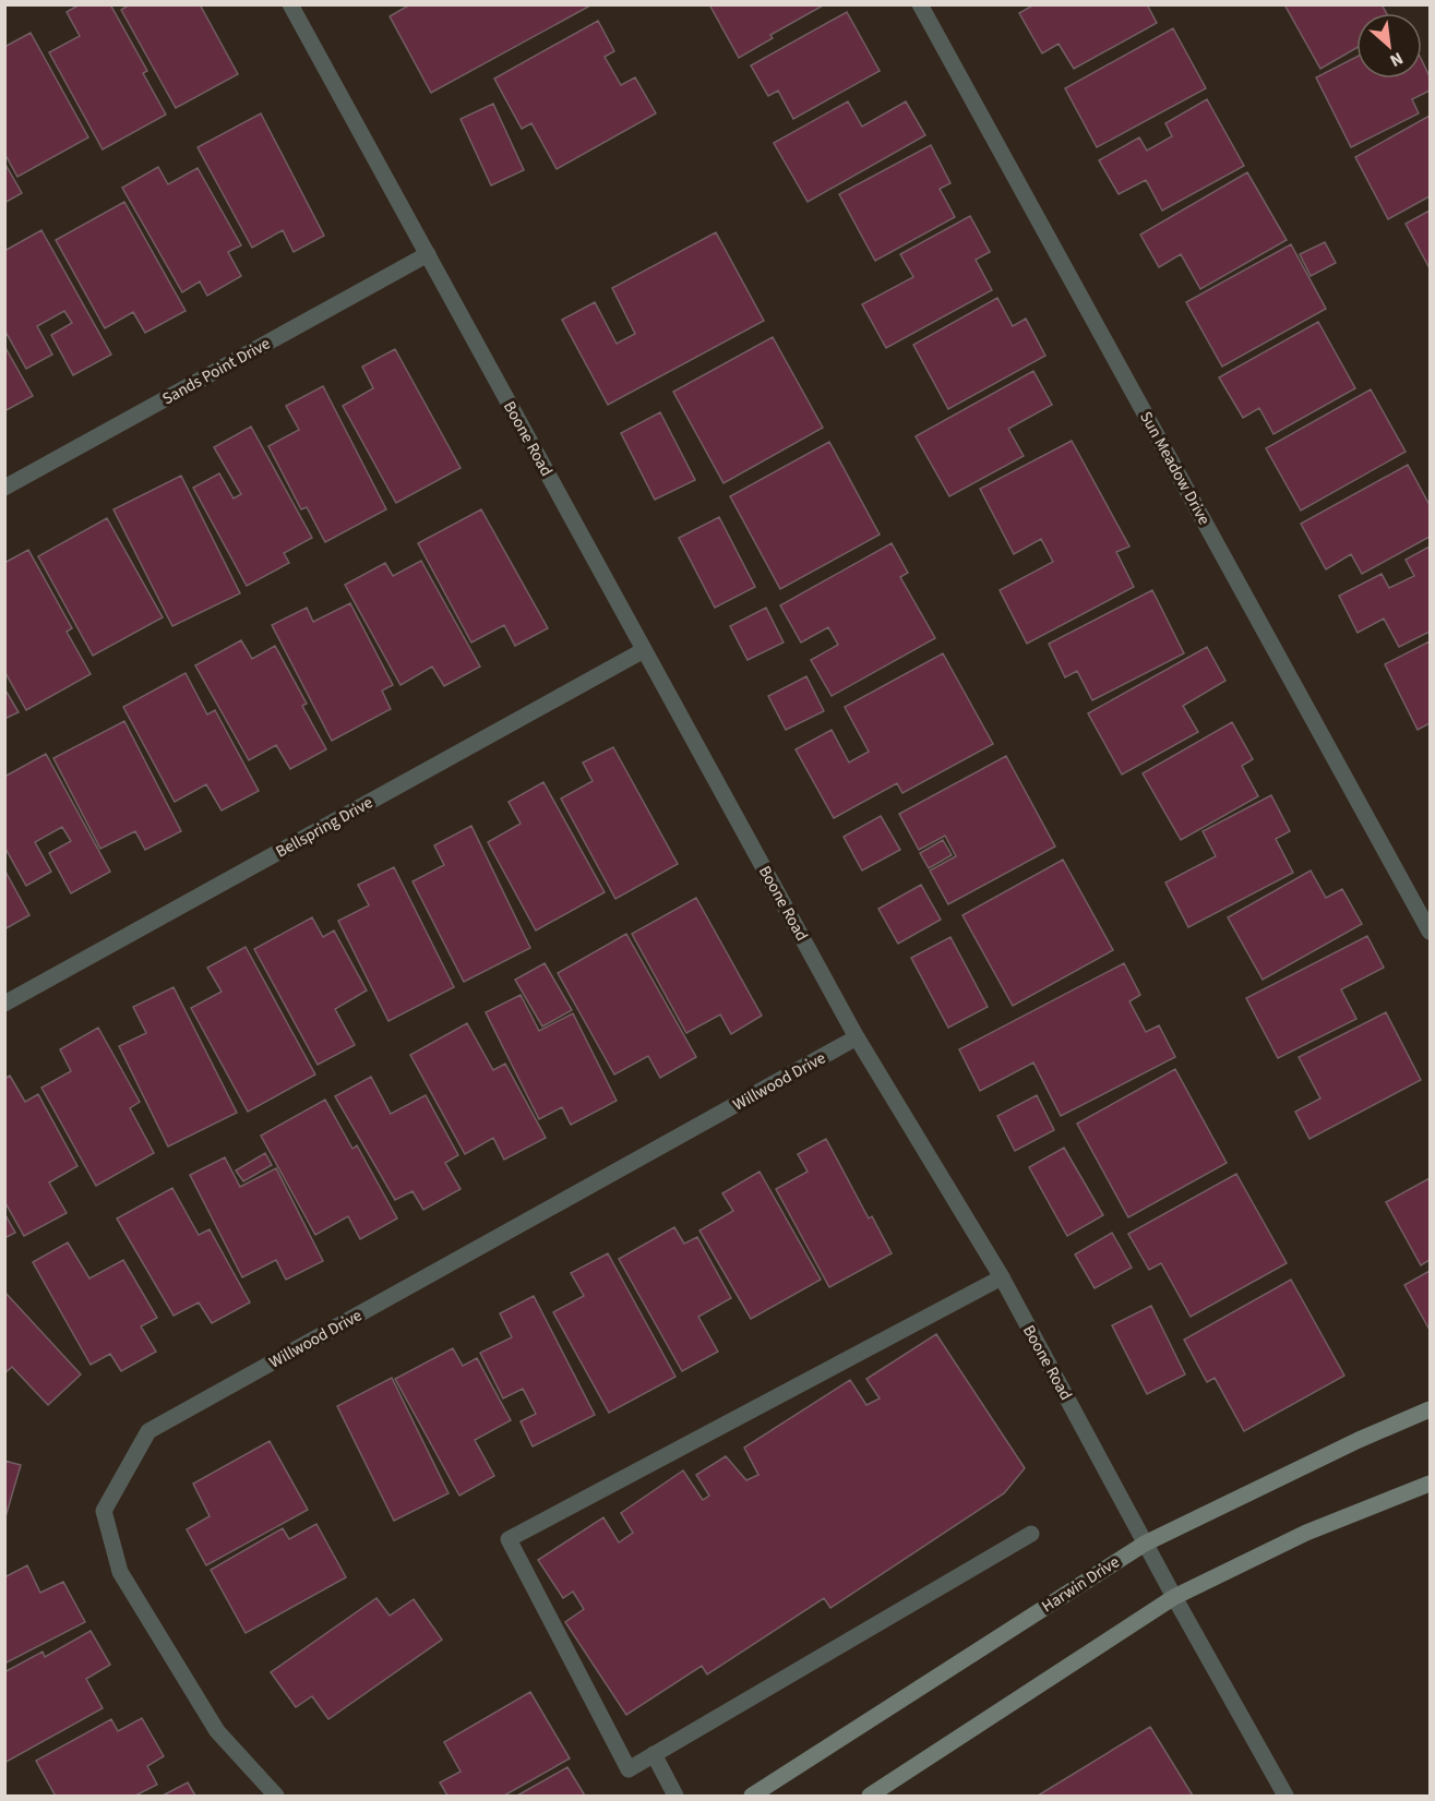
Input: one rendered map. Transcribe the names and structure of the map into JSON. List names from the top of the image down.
{
  "streets": {
    "main road": ["Harwin Drive"],
    "street": [
      "Sands Point Drive",
      "Boone Road",
      "Sun Meadow Drive",
      "Bellspring Drive",
      "Willwood Drive"
    ]
  },
  "crossings": [
    ["Sands Point Drive", "Boone Road"],
    ["Boone Road", "Bellspring Drive"],
    ["Boone Road", "Willwood Drive"],
    ["Boone Road", "Harwin Drive"]
  ],
  "north": "bottom right"
}
